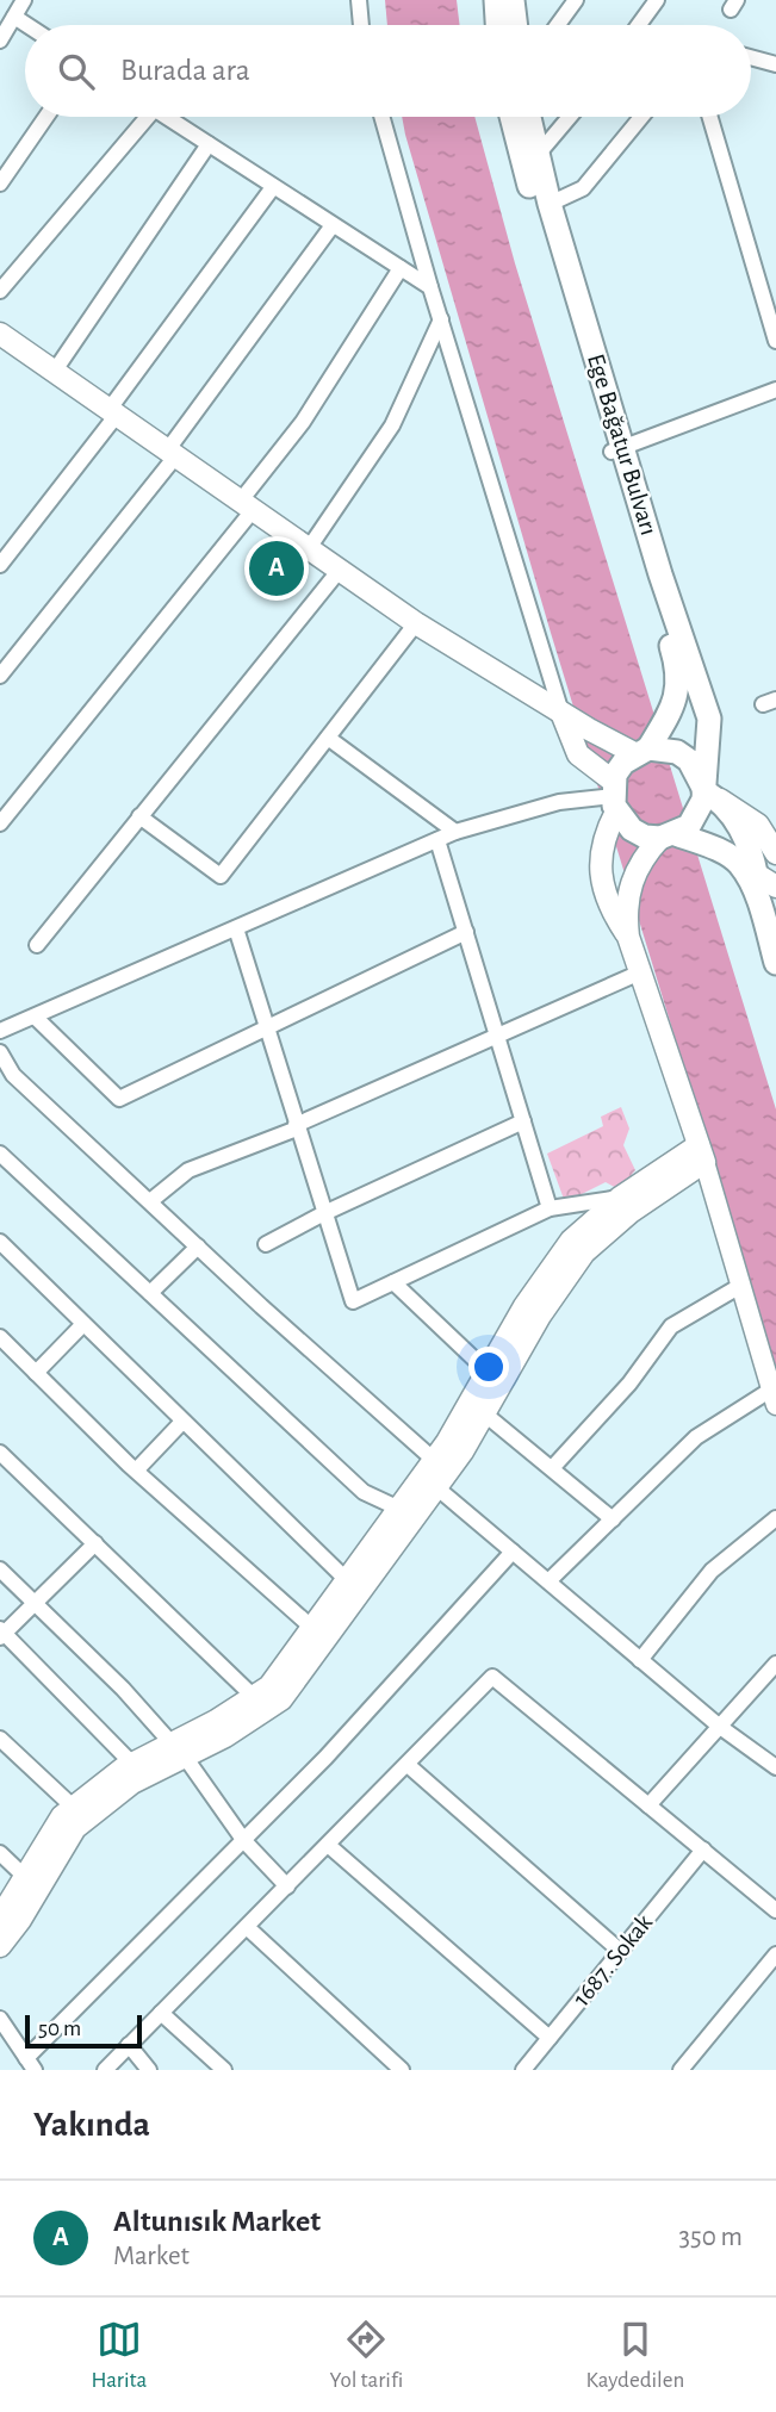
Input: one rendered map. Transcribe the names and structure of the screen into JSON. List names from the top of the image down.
{
  "streets": {
    "main road": ["Ege Bağatur Bulvarı"],
    "street": ["1687. Sokak"]
  },
  "scale_bar": "50 m",
  "page": {
    "search": "Burada ara",
    "pins": "A",
    "scale": "50 m",
    "heading": "Yakında",
    "list": [
      {
        "mark": "A",
        "name": "Altunısık Market",
        "note": "Market",
        "value": "350 m"
      }
    ],
    "nav": ["Harita", "Yol tarifi", "Kaydedilen"]
  }
}
